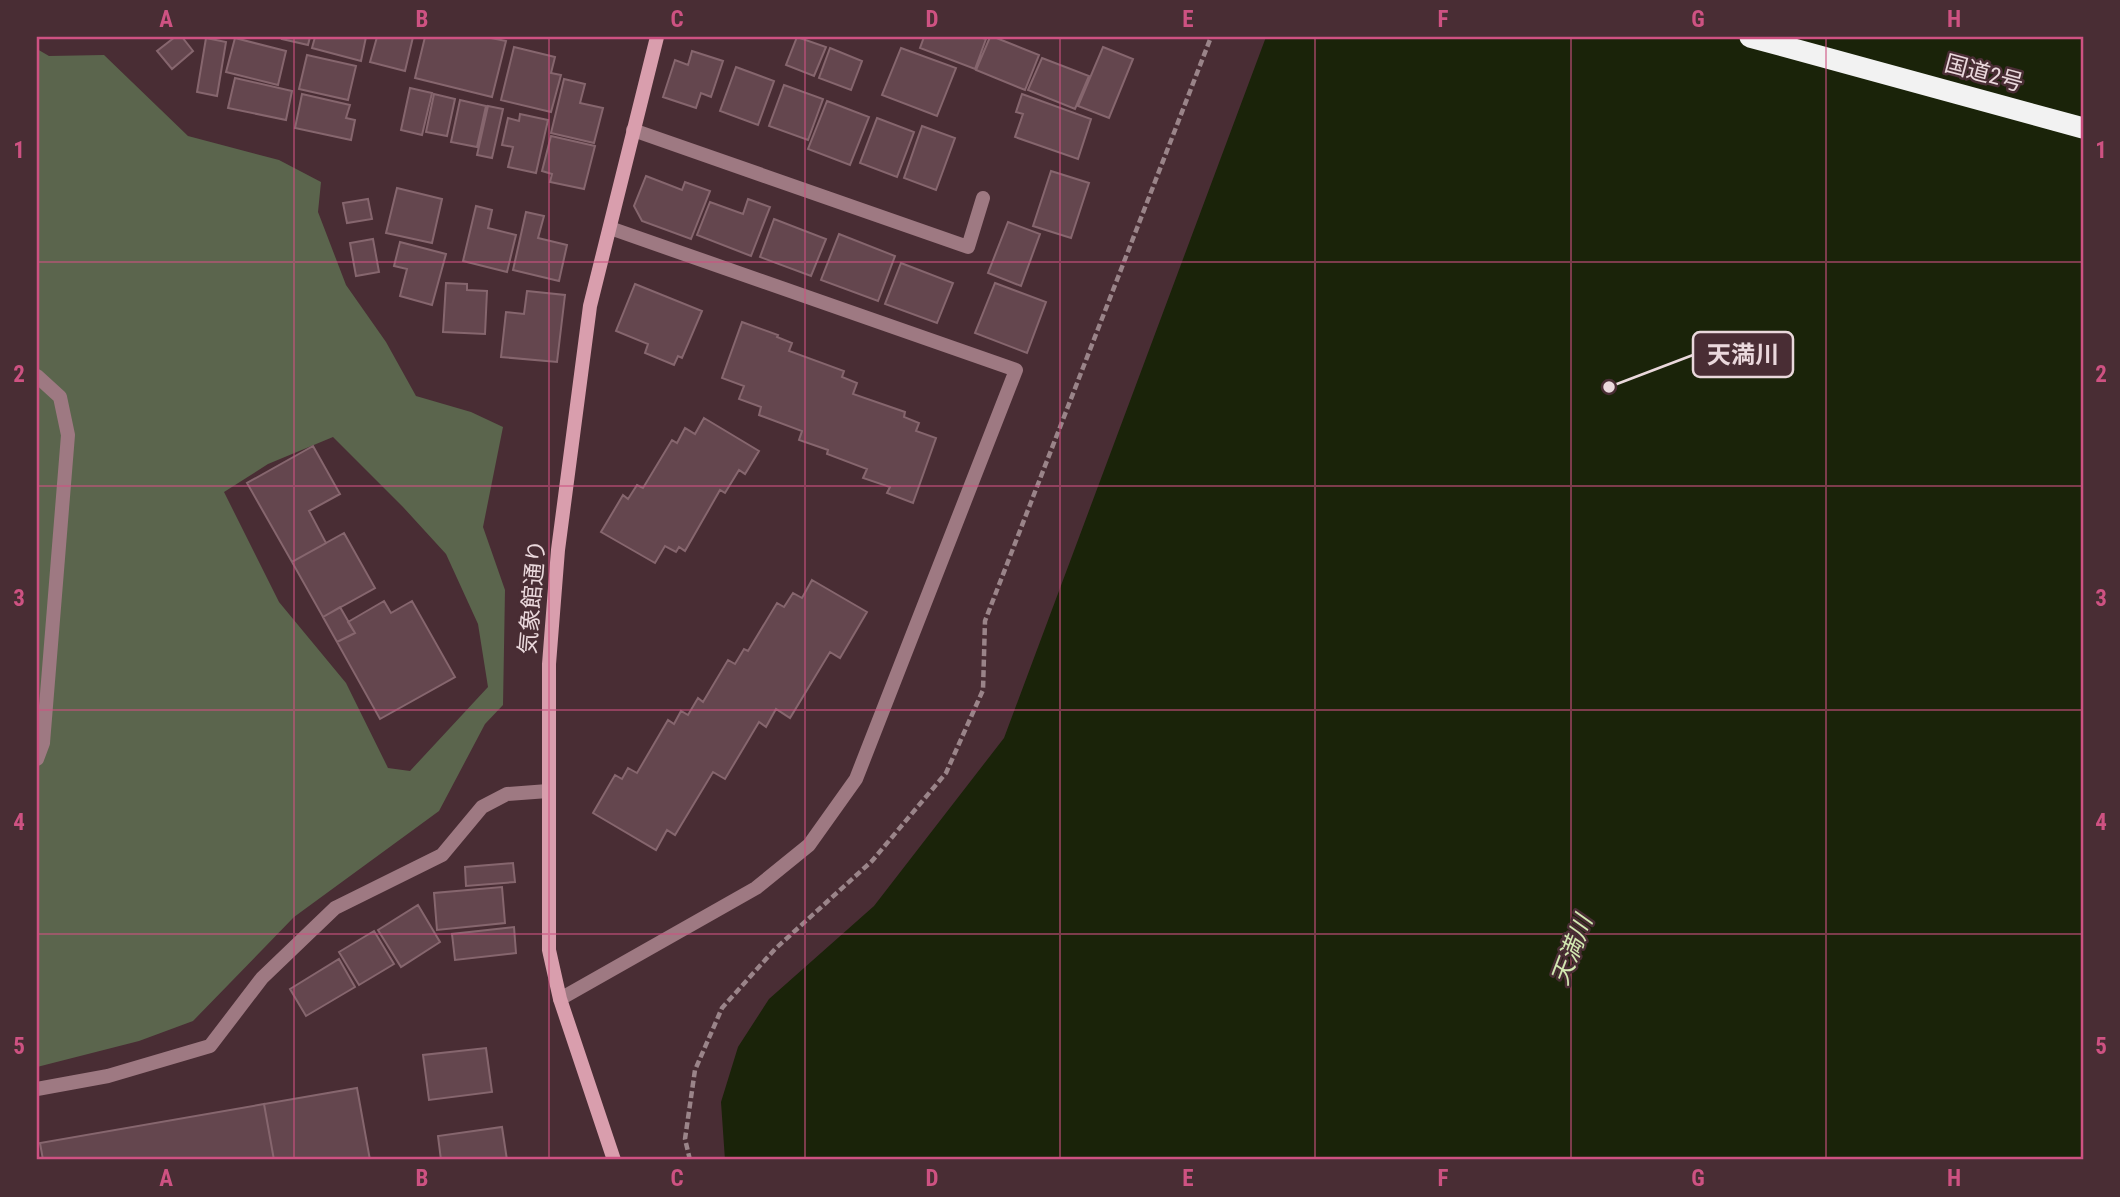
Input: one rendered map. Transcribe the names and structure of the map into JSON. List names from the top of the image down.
{
  "streets": {
    "highway": ["国道2号"],
    "street": ["気象館通り"]
  },
  "water": ["天満川"],
  "places": ["天満川"],
  "grid": {
    "columns": [
      "A",
      "B",
      "C",
      "D",
      "E",
      "F",
      "G",
      "H"
    ],
    "rows": [
      "1",
      "2",
      "3",
      "4",
      "5"
    ]
  }
}
